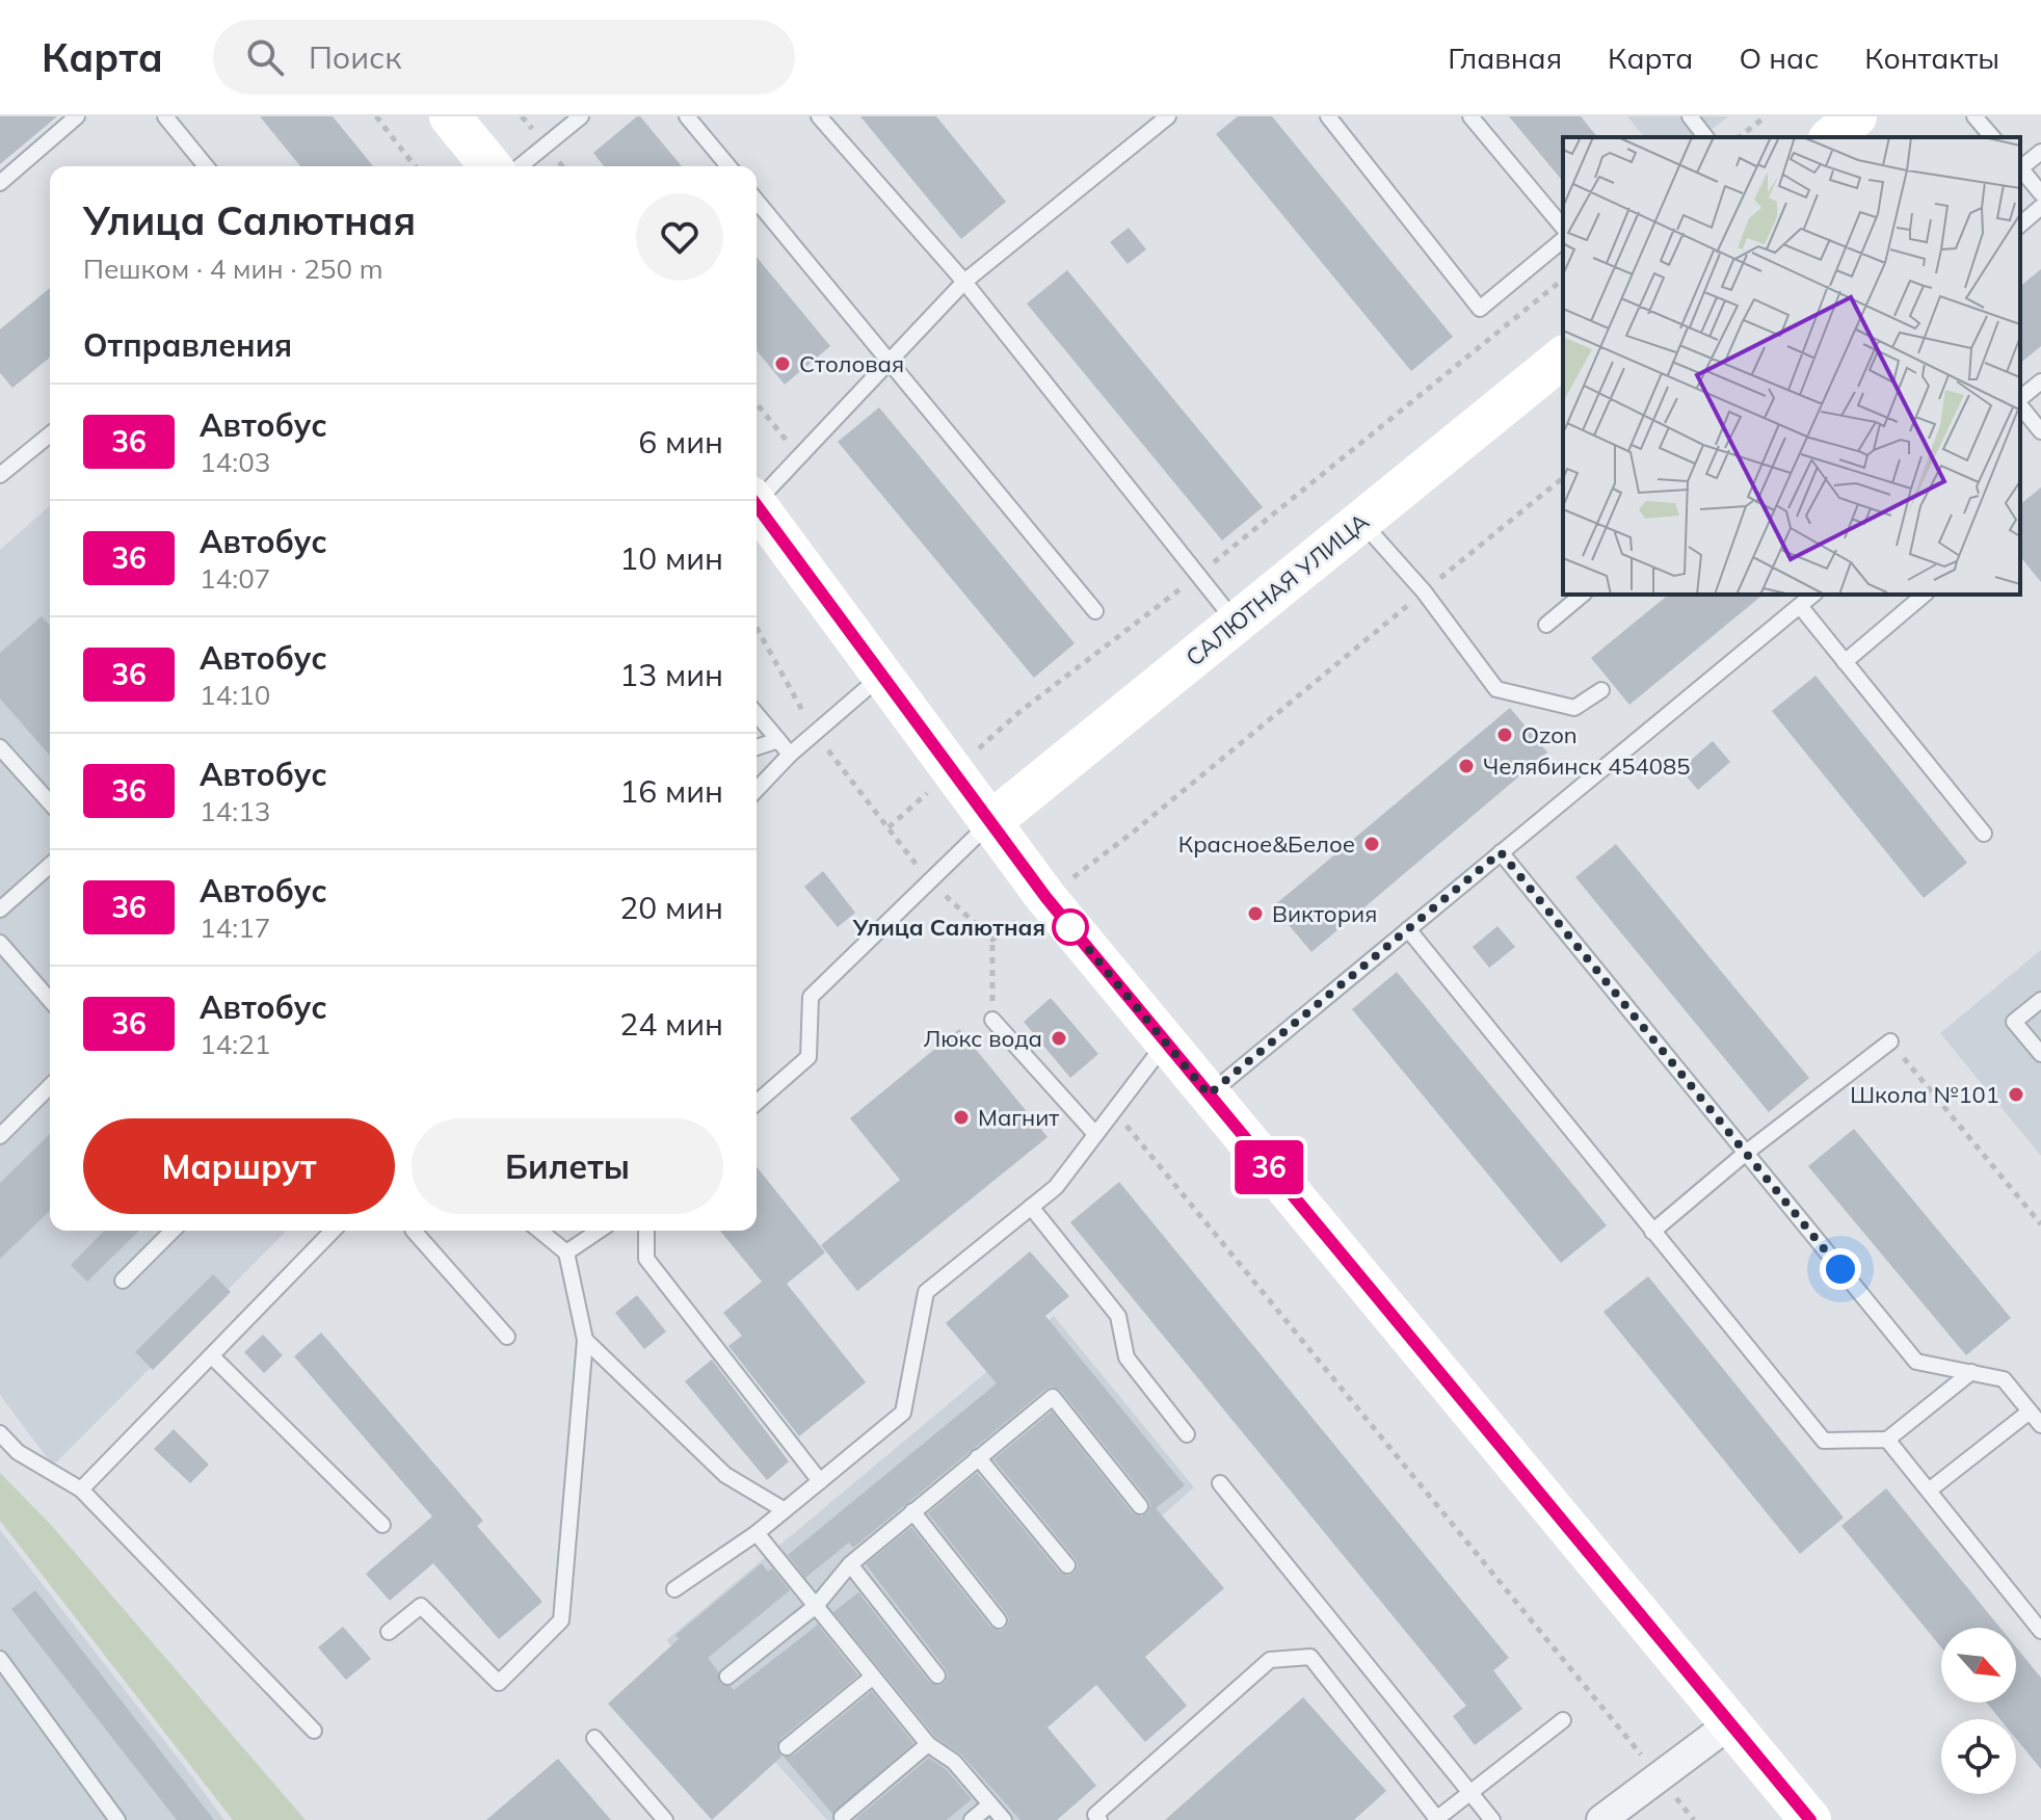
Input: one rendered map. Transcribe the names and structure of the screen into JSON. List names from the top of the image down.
{
  "streets": {
    "main road": ["САЛЮТНАЯ УЛИЦА"]
  },
  "places": [
    "Столовая",
    "Ozon",
    "Челябинск 454085",
    "Красное&Белое",
    "Виктория",
    "Улица Салютная",
    "Люкс вода",
    "Школа №101",
    "Магнит"
  ],
  "lines": ["bus line 36"],
  "north": "bottom right",
  "page": {
    "header": "Карта",
    "search": "Поиск",
    "nav": [
      "Главная",
      "Карта",
      "О нас",
      "Контакты"
    ],
    "on_map": "36",
    "heading": [
      ["Улица Салютная", "Пешком · 4 мин · 250 m"],
      "Отправления"
    ],
    "list": [
      {
        "mark": "36",
        "name": "Автобус",
        "note": "14:03",
        "value": "6 мин"
      },
      {
        "mark": "36",
        "name": "Автобус",
        "note": "14:07",
        "value": "10 мин"
      },
      {
        "mark": "36",
        "name": "Автобус",
        "note": "14:10",
        "value": "13 мин"
      },
      {
        "mark": "36",
        "name": "Автобус",
        "note": "14:13",
        "value": "16 мин"
      },
      {
        "mark": "36",
        "name": "Автобус",
        "note": "14:17",
        "value": "20 мин"
      },
      {
        "mark": "36",
        "name": "Автобус",
        "note": "14:21",
        "value": "24 мин"
      }
    ],
    "buttons": ["Маршрут", "Билеты"]
  }
}
